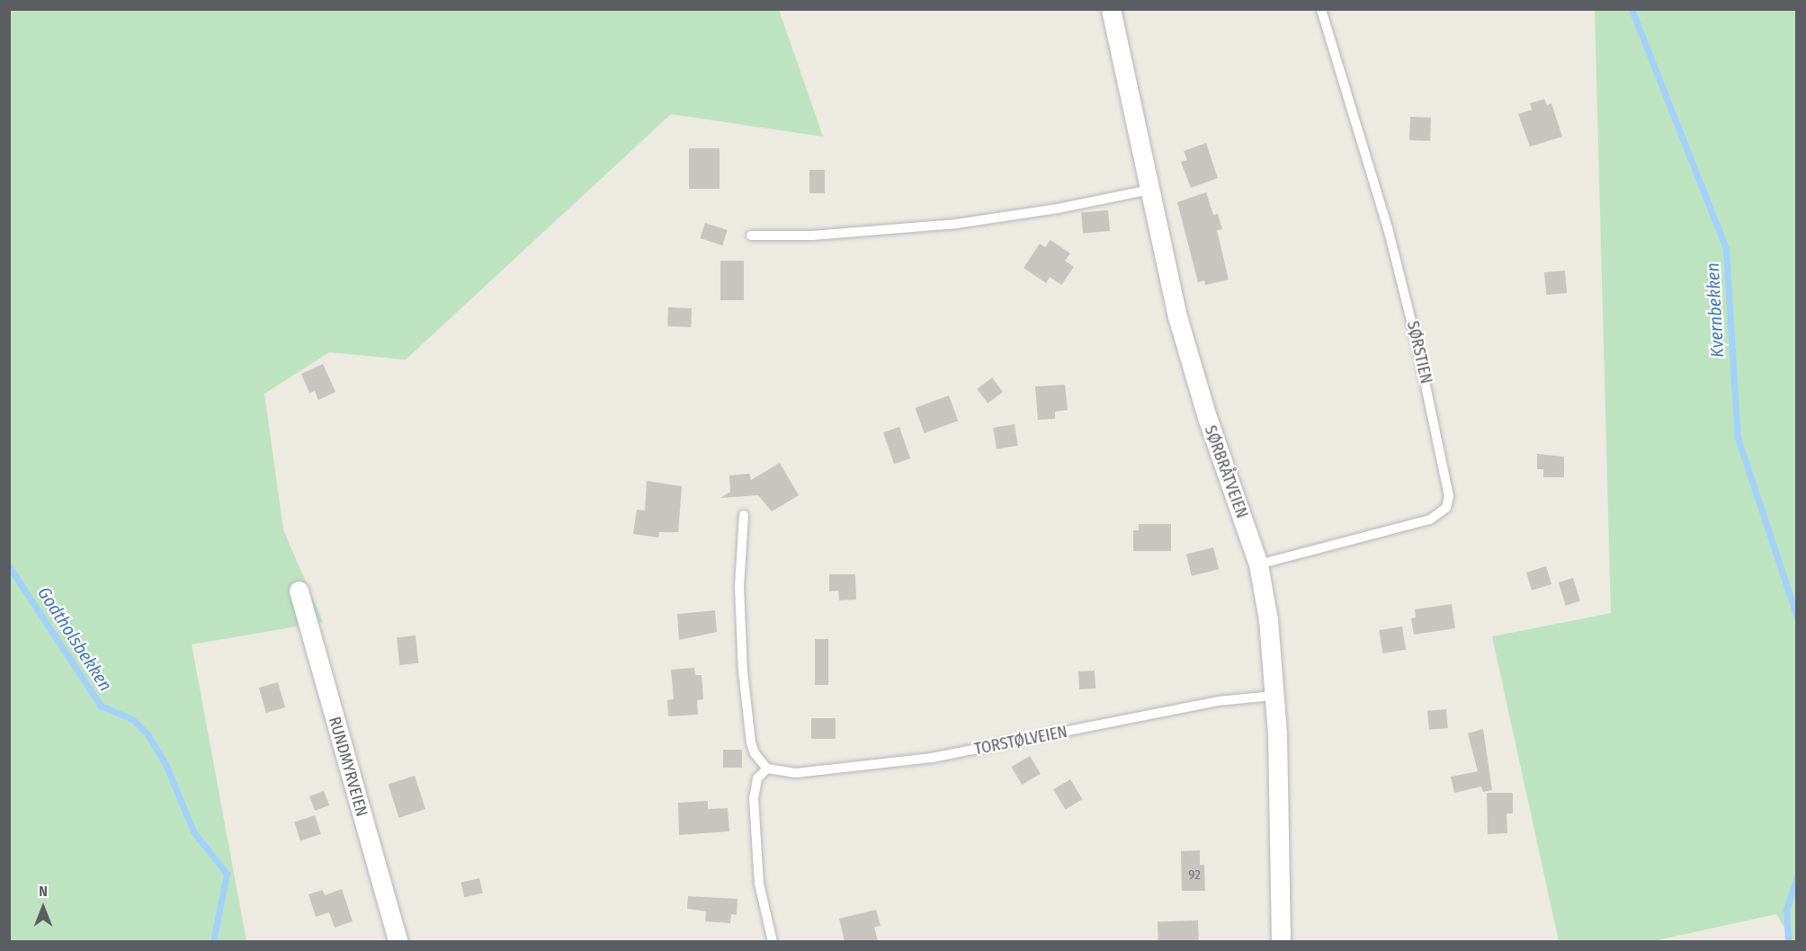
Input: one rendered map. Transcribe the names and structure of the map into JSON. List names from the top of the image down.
{
  "streets": {
    "street": ["SØRBRÅTVEIEN", "RUNDMYRVEIEN"],
    "lane": ["SØRSTIEN", "TORSTØLVEIEN"]
  },
  "crossings": [
    ["SØRSTIEN", "SØRBRÅTVEIEN"],
    ["SØRBRÅTVEIEN", "TORSTØLVEIEN"]
  ],
  "water": ["Kvernbekken", "Godtholsbekken"],
  "house_numbers": ["92"],
  "north": "top"
}
